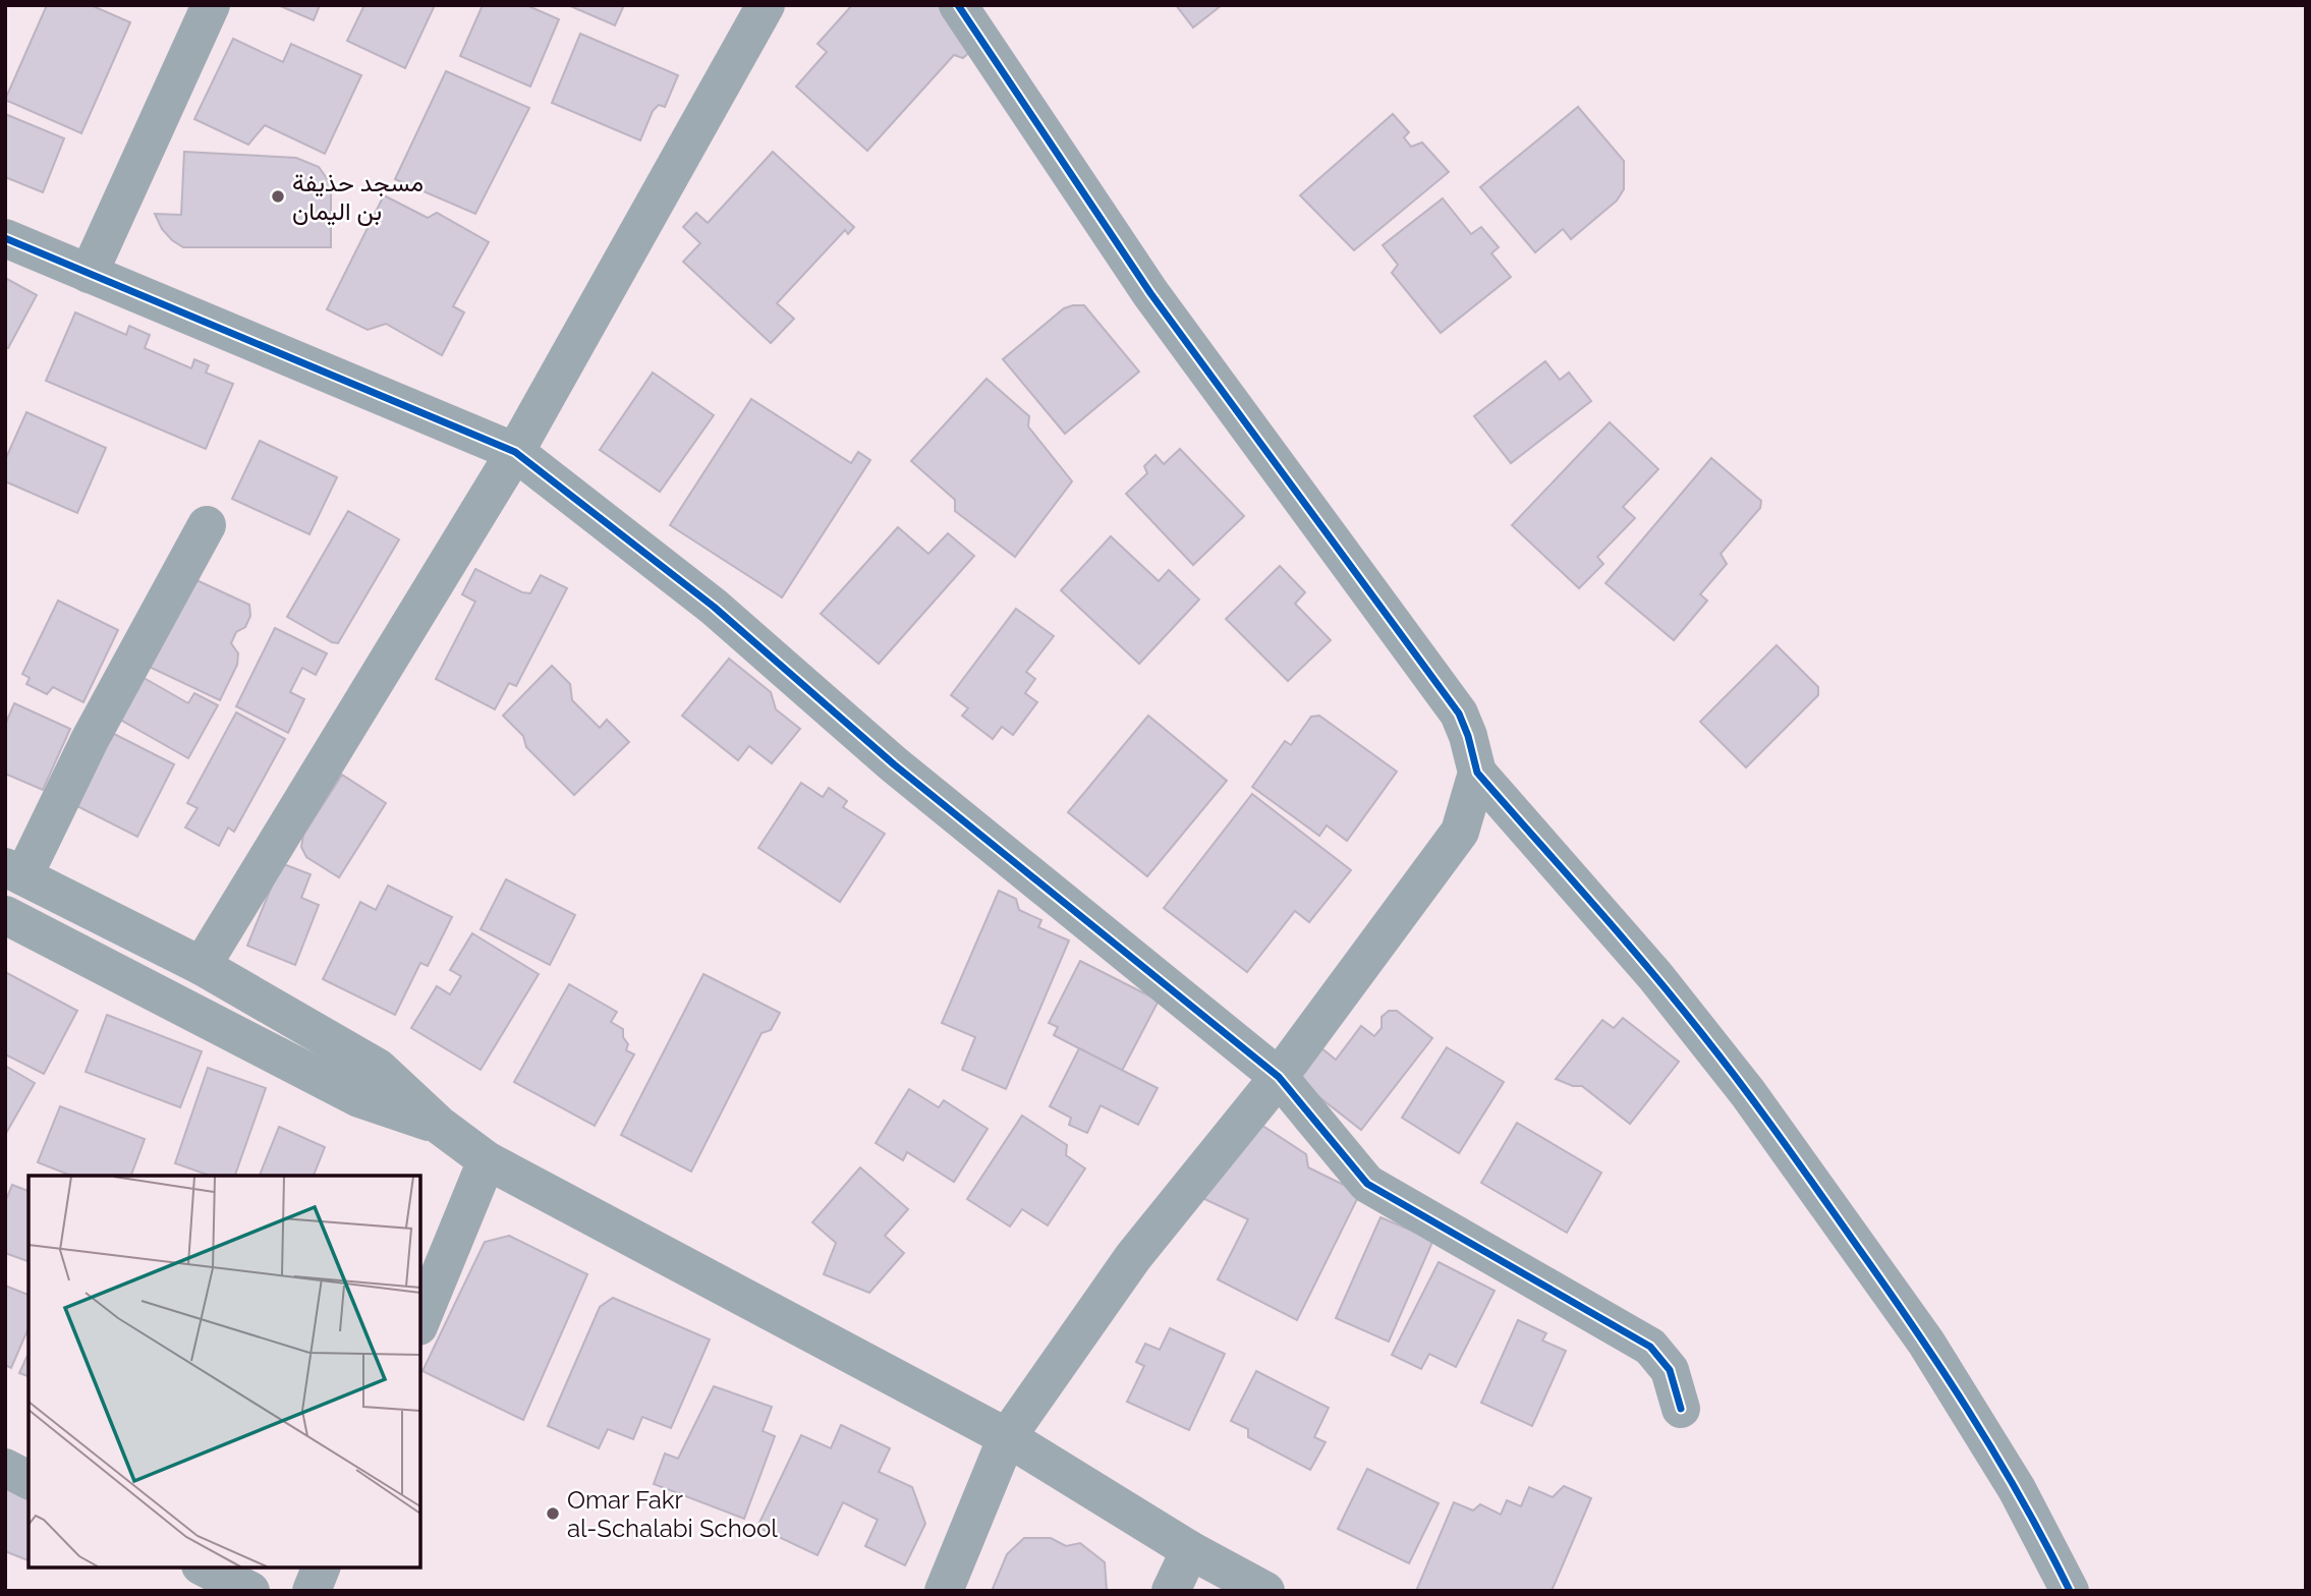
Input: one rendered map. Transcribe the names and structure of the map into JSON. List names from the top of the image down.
{
  "places": ["مسجد حذيفة بن اليمان", "Omar Fakr al-Schalabi School"]
}
